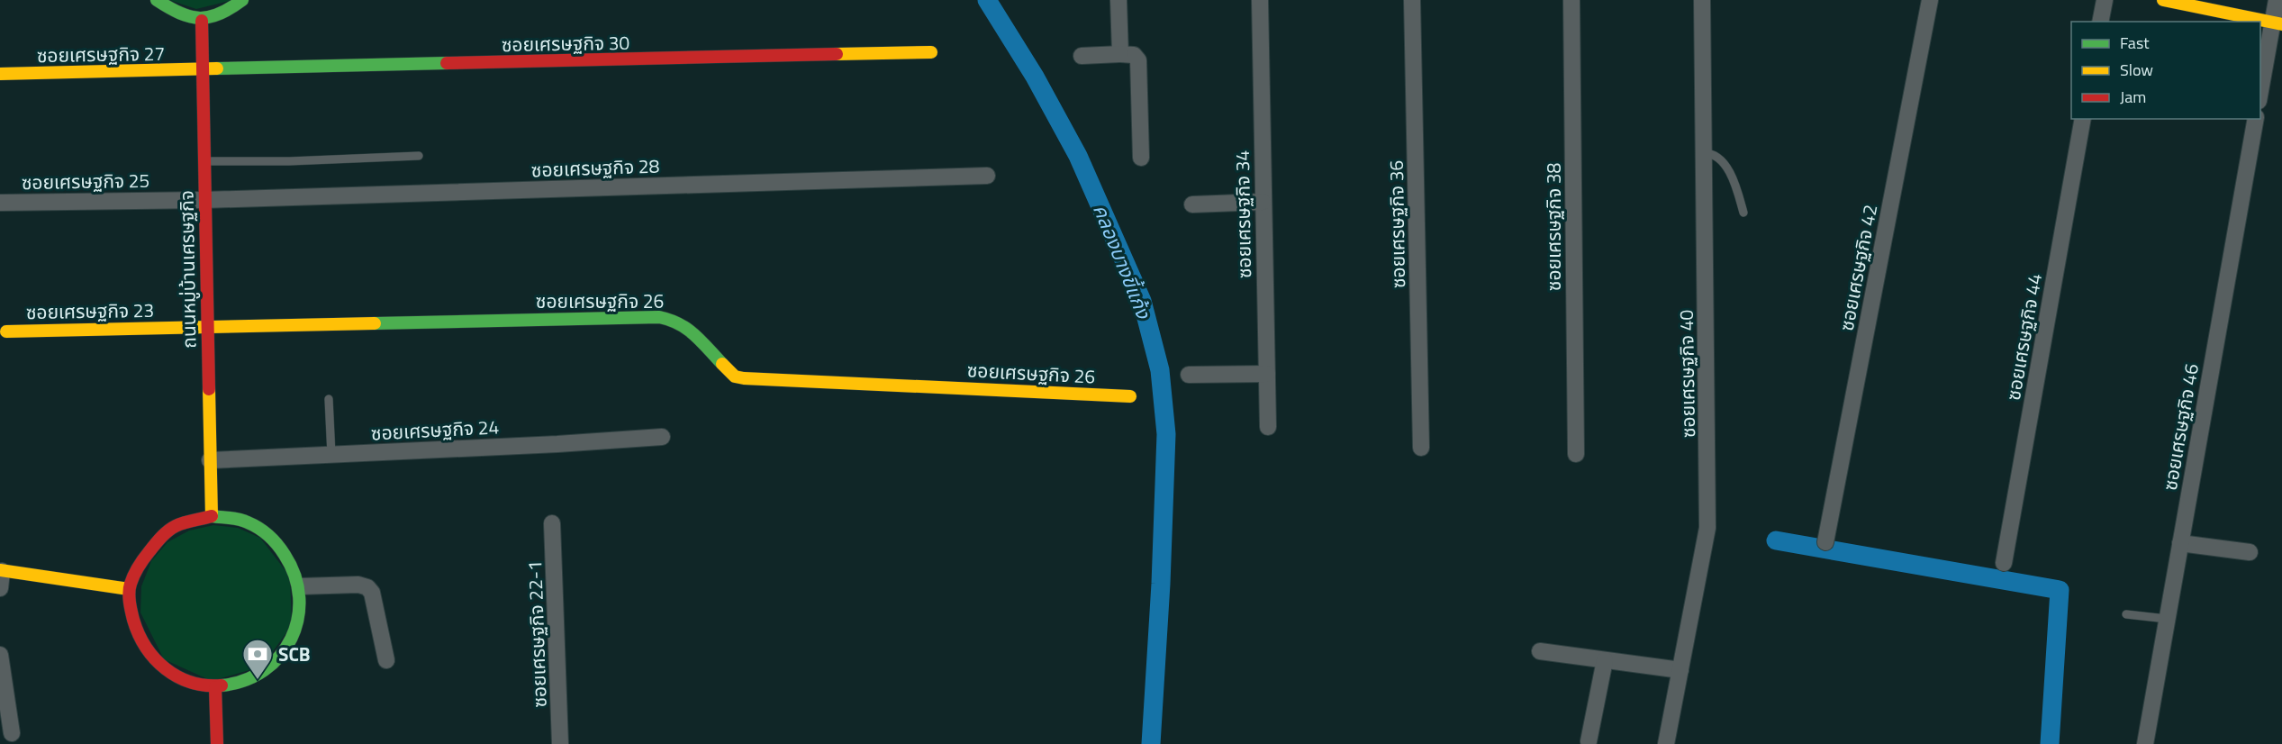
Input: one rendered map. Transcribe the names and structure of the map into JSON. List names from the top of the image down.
{
  "streets": {
    "street": [
      "ซอยเศรษฐกิจ 30",
      "ซอยเศรษฐกิจ 27",
      "ซอยเศรษฐกิจ 28",
      "ซอยเศรษฐกิจ 25",
      "ซอยเศรษฐกิจ 34",
      "ซอยเศรษฐกิจ 36",
      "ซอยเศรษฐกิจ 38",
      "ซอยเศรษฐกิจ 42",
      "ถนนหมู่บ้านเศรษฐกิจ",
      "ซอยเศรษฐกิจ 26",
      "ซอยเศรษฐกิจ 23",
      "ซอยเศรษฐกิจ 44",
      "ซอยเศรษฐกิจ 40",
      "ซอยเศรษฐกิจ 46",
      "ซอยเศรษฐกิจ 24",
      "ซอยเศรษฐกิจ 22-1"
    ]
  },
  "crossings": [
    ["ซอยเศรษฐกิจ 30", "ซอยเศรษฐกิจ 27"],
    ["ซอยเศรษฐกิจ 30", "ถนนหมู่บ้านเศรษฐกิจ"],
    ["ซอยเศรษฐกิจ 27", "ถนนหมู่บ้านเศรษฐกิจ"],
    ["ซอยเศรษฐกิจ 28", "ซอยเศรษฐกิจ 25"],
    ["ซอยเศรษฐกิจ 28", "ถนนหมู่บ้านเศรษฐกิจ"],
    ["ซอยเศรษฐกิจ 25", "ถนนหมู่บ้านเศรษฐกิจ"],
    ["ถนนหมู่บ้านเศรษฐกิจ", "ซอยเศรษฐกิจ 26"],
    ["ถนนหมู่บ้านเศรษฐกิจ", "ซอยเศรษฐกิจ 23"],
    ["ถนนหมู่บ้านเศรษฐกิจ", "ซอยเศรษฐกิจ 24"],
    ["ซอยเศรษฐกิจ 26", "ซอยเศรษฐกิจ 23"]
  ],
  "water": ["คลองบางขี้แก้ง"],
  "places": {
    "bank": ["SCB"]
  },
  "legend": ["Fast", "Slow", "Jam"]
}
